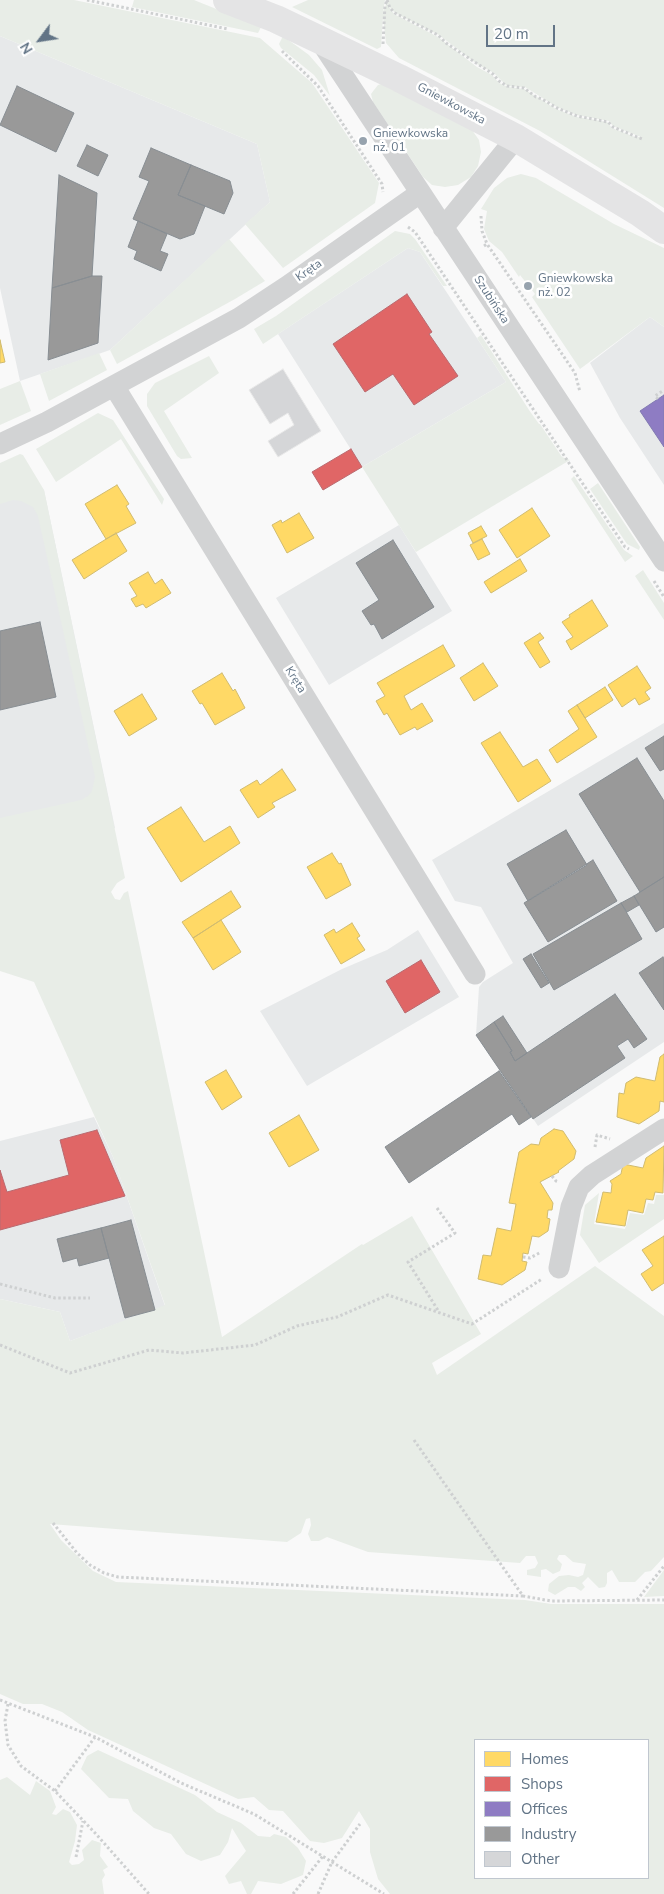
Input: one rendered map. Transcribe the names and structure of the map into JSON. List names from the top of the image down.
{
  "streets": {
    "main road": ["Gniewkowska"],
    "street": ["Kręta", "Szubińska"]
  },
  "crossings": [
    ["Gniewkowska", "Szubińska"],
    ["Kręta", "Szubińska"]
  ],
  "places": ["Gniewkowska nż. 01", "Gniewkowska nż. 02"],
  "legend": [
    "Homes",
    "Shops",
    "Offices",
    "Industry",
    "Other"
  ],
  "scale_bar": "20 m",
  "north": "bottom left"
}
